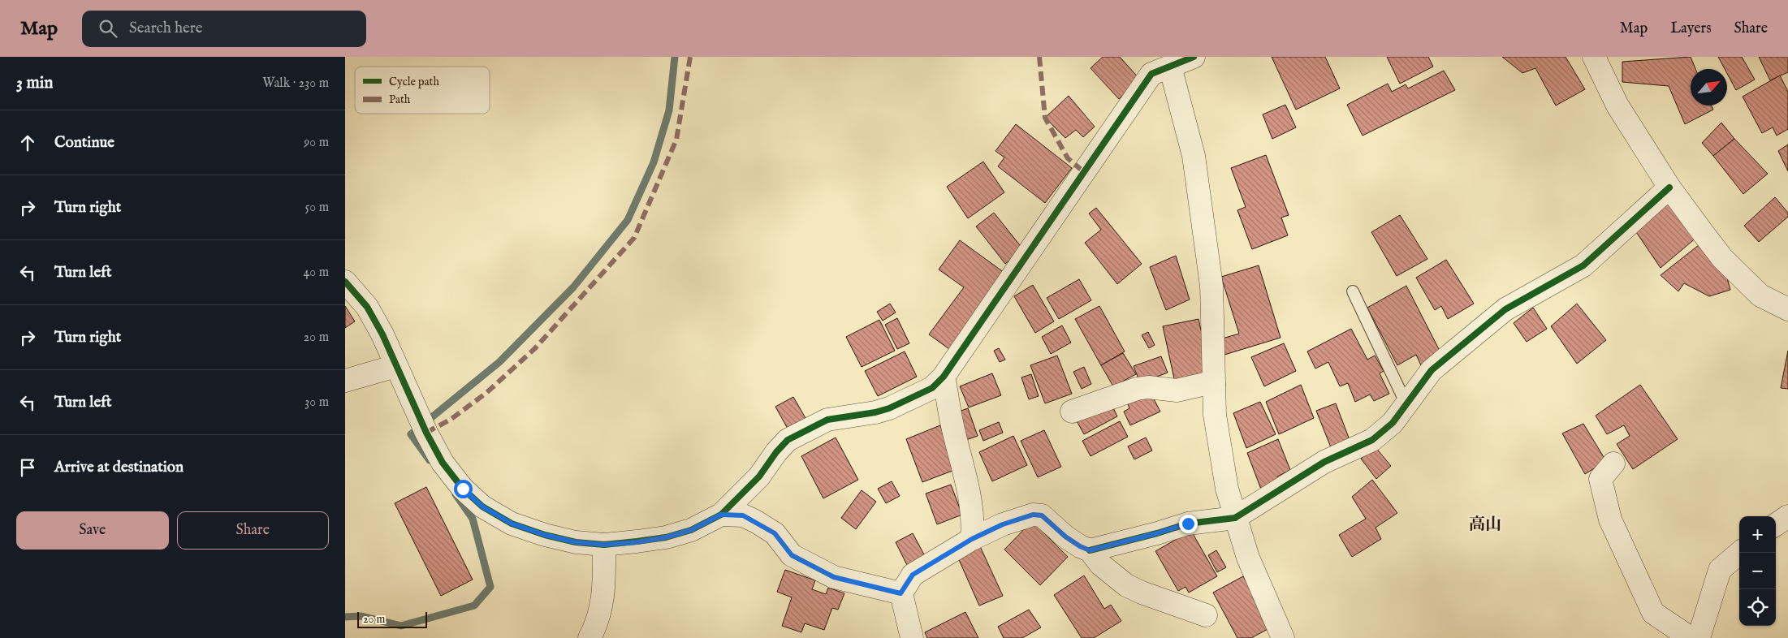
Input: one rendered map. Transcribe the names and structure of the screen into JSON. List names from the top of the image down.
{
  "districts": ["高山"],
  "legend": ["Cycle path", "Path"],
  "scale_bar": "20 m",
  "north": "top right",
  "page": {
    "header": "Map",
    "search": "Search here",
    "nav": ["Map", "Layers", "Share"],
    "heading": ["3 min", "Walk · 230 m"],
    "list": [
      ["Continue", "90 m"],
      ["Turn right", "50 m"],
      ["Turn left", "40 m"],
      ["Turn right", "20 m"],
      ["Turn left", "30 m"],
      "Arrive at destination"
    ],
    "buttons": ["Save", "Share"],
    "map_buttons": ["+", "−"],
    "scale": "20 m"
  }
}
